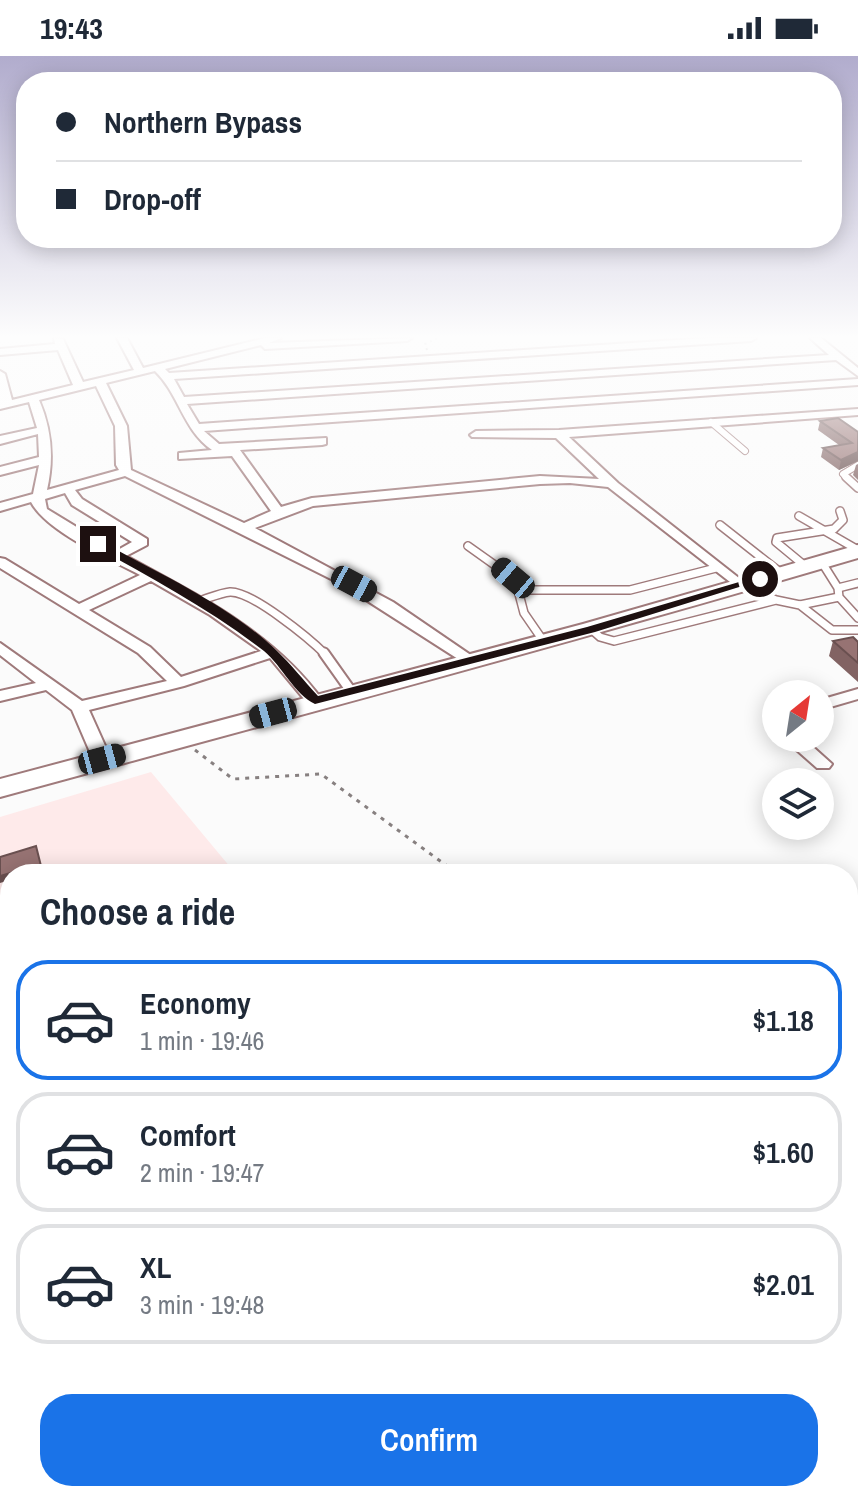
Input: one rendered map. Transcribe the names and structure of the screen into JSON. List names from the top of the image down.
{
  "north": "top right",
  "page": {
    "status": "19:43",
    "banner": ["Northern Bypass", "Drop-off"],
    "heading": "Choose a ride",
    "list": [
      {
        "name": "Economy",
        "note": "1 min · 19:46",
        "value": "$1.18"
      },
      {
        "name": "Comfort",
        "note": "2 min · 19:47",
        "value": "$1.60"
      },
      {
        "name": "XL",
        "note": "3 min · 19:48",
        "value": "$2.01"
      }
    ],
    "buttons": "Confirm"
  }
}
